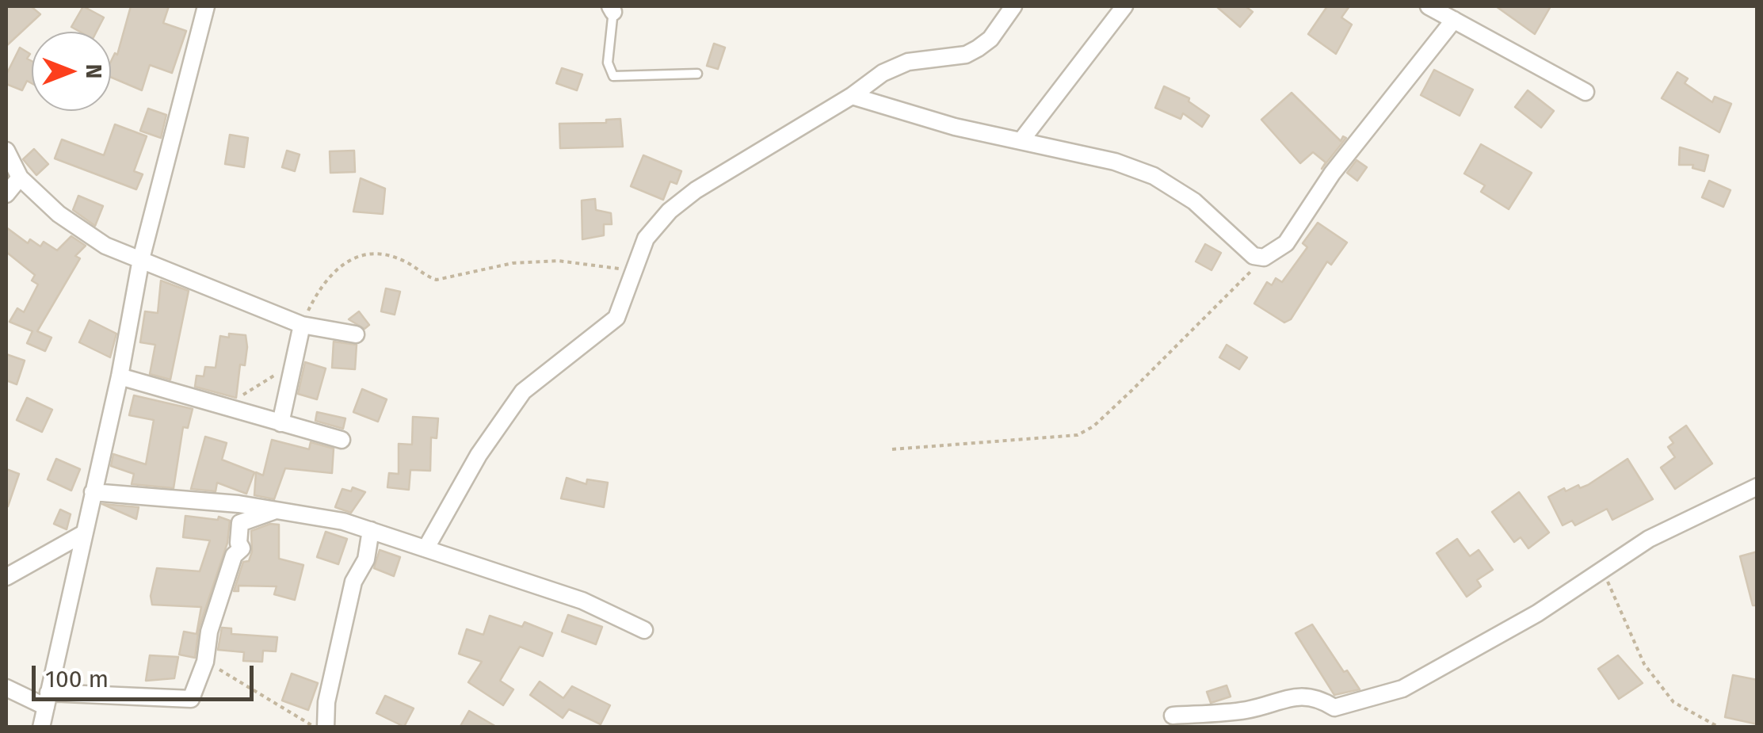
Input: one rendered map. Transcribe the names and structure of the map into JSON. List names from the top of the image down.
{
  "scale_bar": "100 m",
  "north": "right"
}
